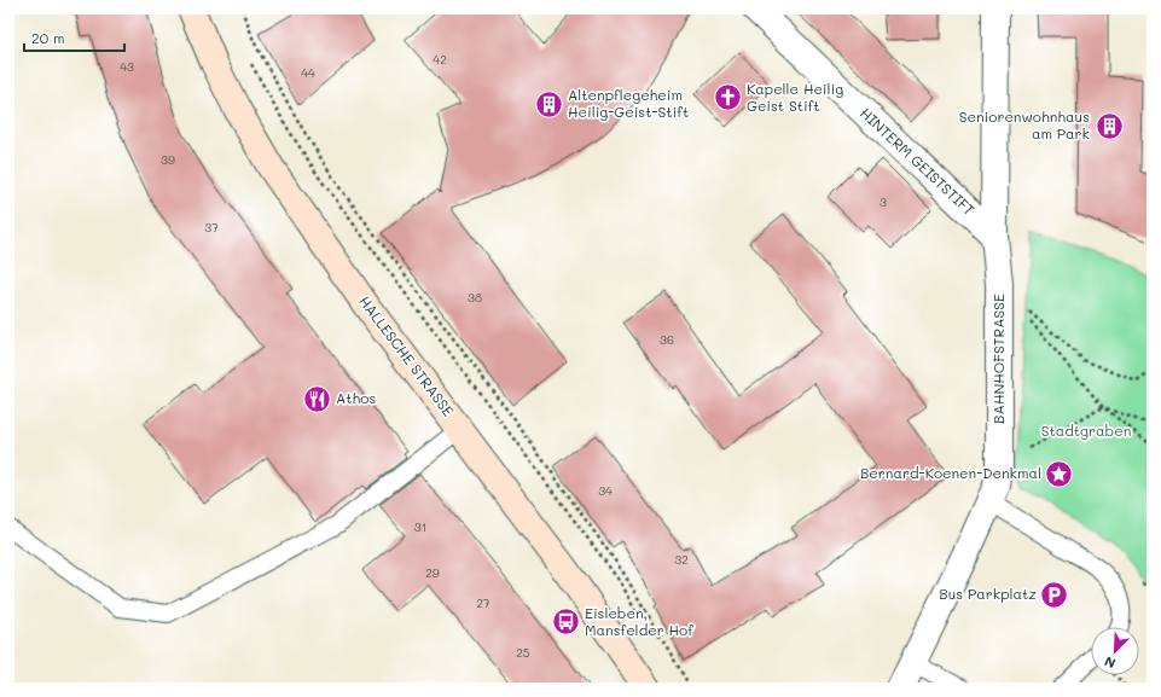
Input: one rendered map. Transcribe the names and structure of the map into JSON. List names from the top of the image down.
{
  "streets": {
    "street": ["HINTERM GEISTSTIFT", "HALLESCHE STRASSE", "BAHNHOFSTRASSE"]
  },
  "crossings": [
    ["HINTERM GEISTSTIFT", "BAHNHOFSTRASSE"]
  ],
  "parks": ["Stadtgraben"],
  "places": {
    "church": ["Kapelle Heilig Geist Stift"],
    "building": ["Altenpflegeheim Heilig-Geist-Stift", "Seniorenwohnhaus am Park"],
    "restaurant": ["Athos"],
    "place": ["Bernard-Koenen-Denkmal"],
    "parking": ["Bus Parkplatz"],
    "bus stop": ["Eisleben, Mansfelder Hof"]
  },
  "house_numbers": [
    "42",
    "43",
    "44",
    "39",
    "3",
    "37",
    "38",
    "36",
    "34",
    "31",
    "32",
    "29",
    "27",
    "25"
  ],
  "scale_bar": "20 m",
  "north": "bottom left"
}
